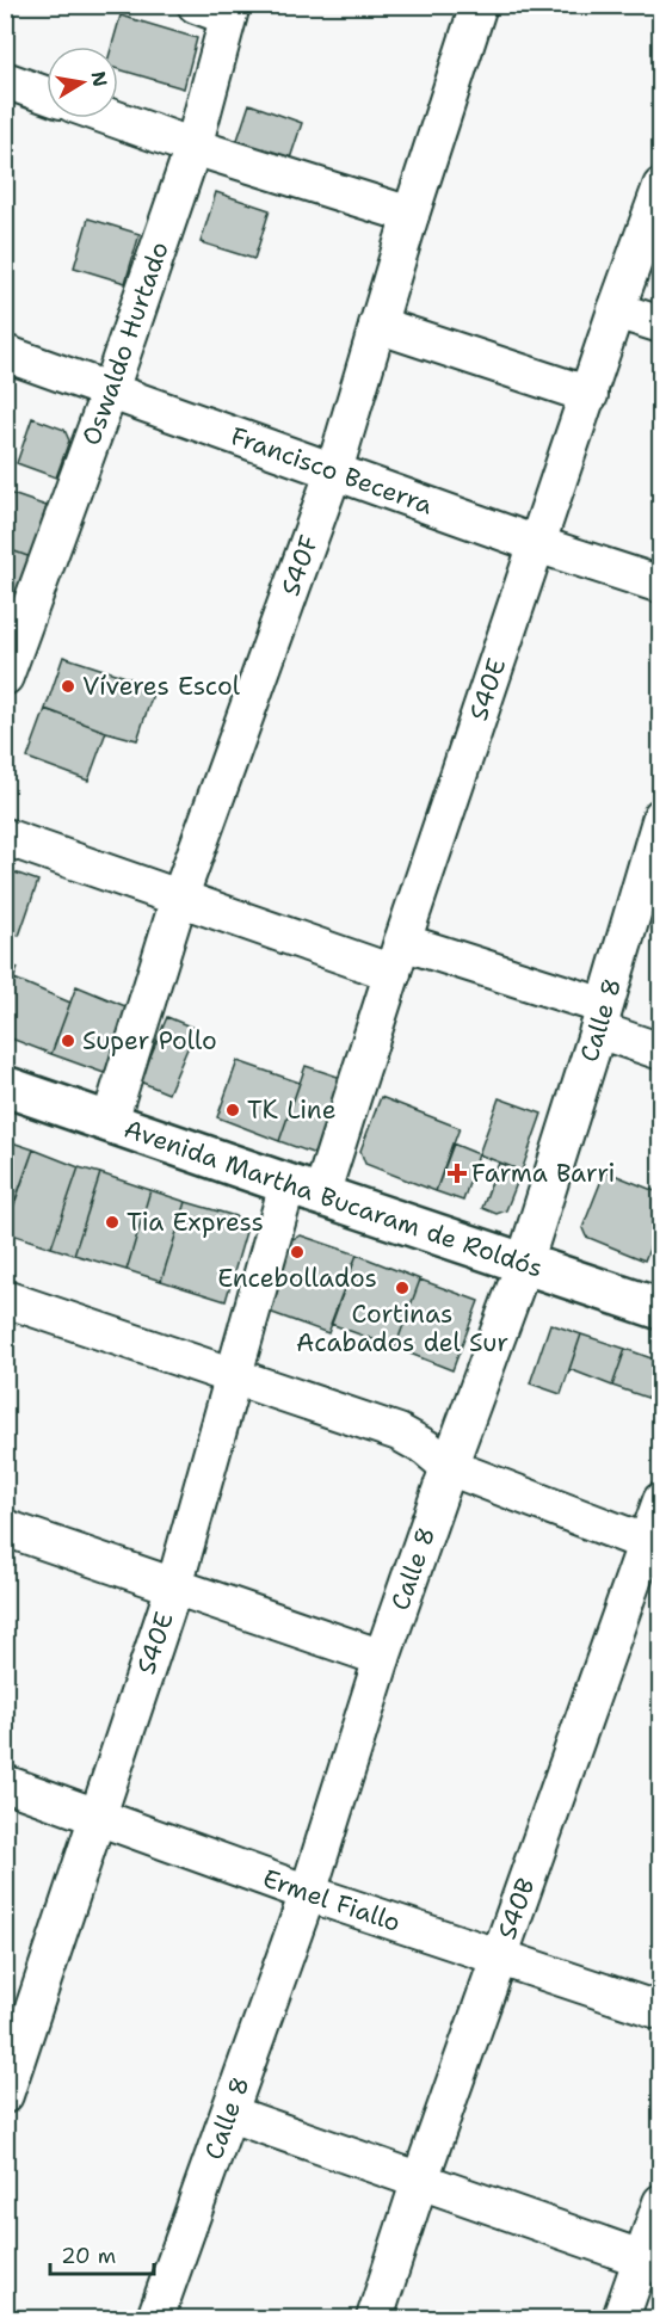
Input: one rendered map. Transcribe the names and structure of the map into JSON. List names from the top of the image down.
{
  "streets": {
    "street": [
      "Oswaldo Hurtado",
      "Francisco Becerra",
      "S40F",
      "S40E",
      "Calle 8",
      "Avenida Martha Bucaram de Roldós",
      "Ermel Fiallo",
      "S40B"
    ]
  },
  "crossings": [
    ["Oswaldo Hurtado", "Francisco Becerra"],
    ["Francisco Becerra", "S40F"],
    ["Francisco Becerra", "S40E"],
    ["S40F", "Avenida Martha Bucaram de Roldós"],
    ["S40E", "Avenida Martha Bucaram de Roldós"],
    ["S40E", "Ermel Fiallo"],
    ["Calle 8", "Avenida Martha Bucaram de Roldós"],
    ["Calle 8", "Ermel Fiallo"],
    ["Ermel Fiallo", "S40B"]
  ],
  "places": {
    "other": [
      "Víveres Escol",
      "Super Pollo",
      "TK Line",
      "Tia Express",
      "Encebollados",
      "Cortinas Acabados del Sur"
    ],
    "health": ["Farma Barri"]
  },
  "scale_bar": "20 m",
  "north": "right"
}
